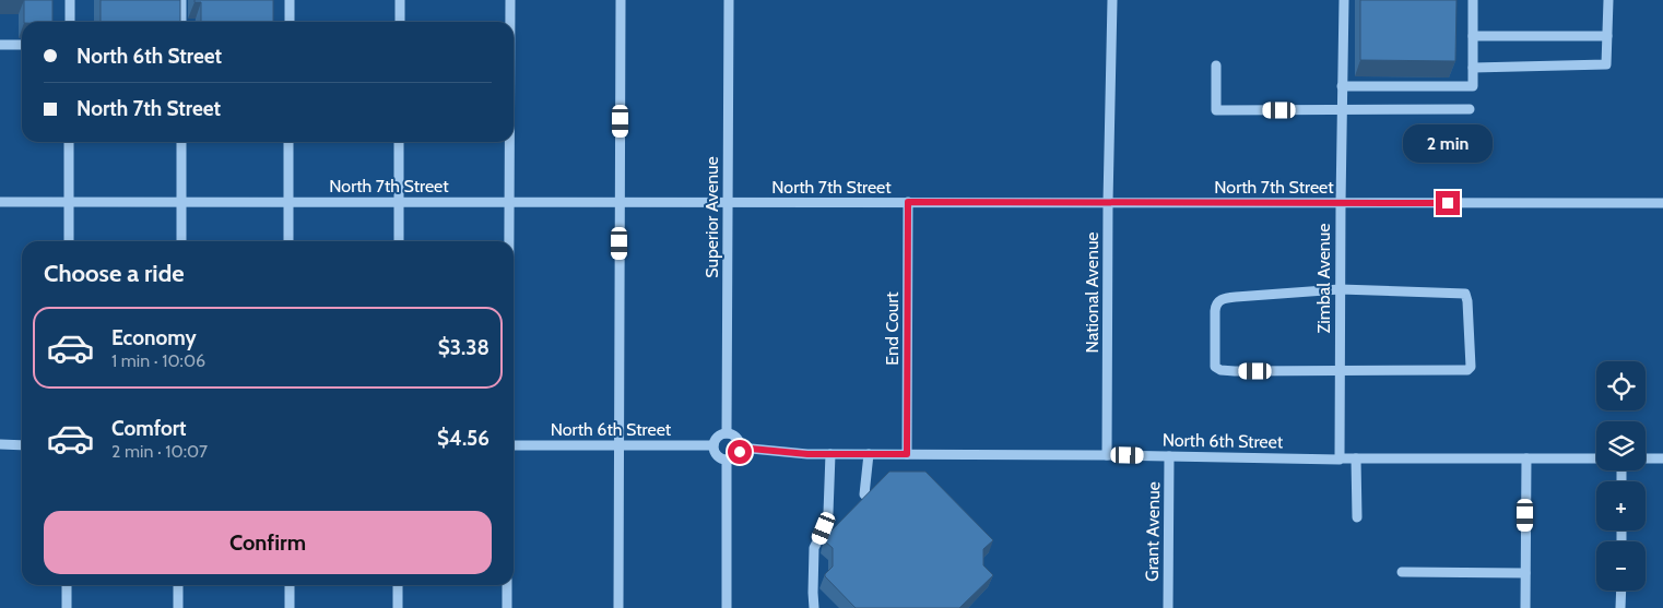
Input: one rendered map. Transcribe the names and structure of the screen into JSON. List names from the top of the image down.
{
  "streets": {
    "street": [
      "North 7th Street",
      "Superior Avenue",
      "Zimbal Avenue",
      "National Avenue",
      "End Court",
      "North 6th Street",
      "Grant Avenue"
    ]
  },
  "crossings": [
    ["North 7th Street", "Superior Avenue"],
    ["North 7th Street", "Zimbal Avenue"],
    ["North 7th Street", "National Avenue"],
    ["North 7th Street", "End Court"],
    ["Superior Avenue", "North 6th Street"],
    ["Zimbal Avenue", "North 6th Street"],
    ["National Avenue", "North 6th Street"],
    ["End Court", "North 6th Street"],
    ["North 6th Street", "Grant Avenue"]
  ],
  "page": {
    "banner": ["North 6th Street", "North 7th Street"],
    "bubble": "2 min",
    "heading": "Choose a ride",
    "list": [
      {
        "name": "Economy",
        "note": "1 min · 10:06",
        "value": "$3.38"
      },
      {
        "name": "Comfort",
        "note": "2 min · 10:07",
        "value": "$4.56"
      }
    ],
    "map_buttons": ["+", "−"],
    "buttons": "Confirm"
  }
}
